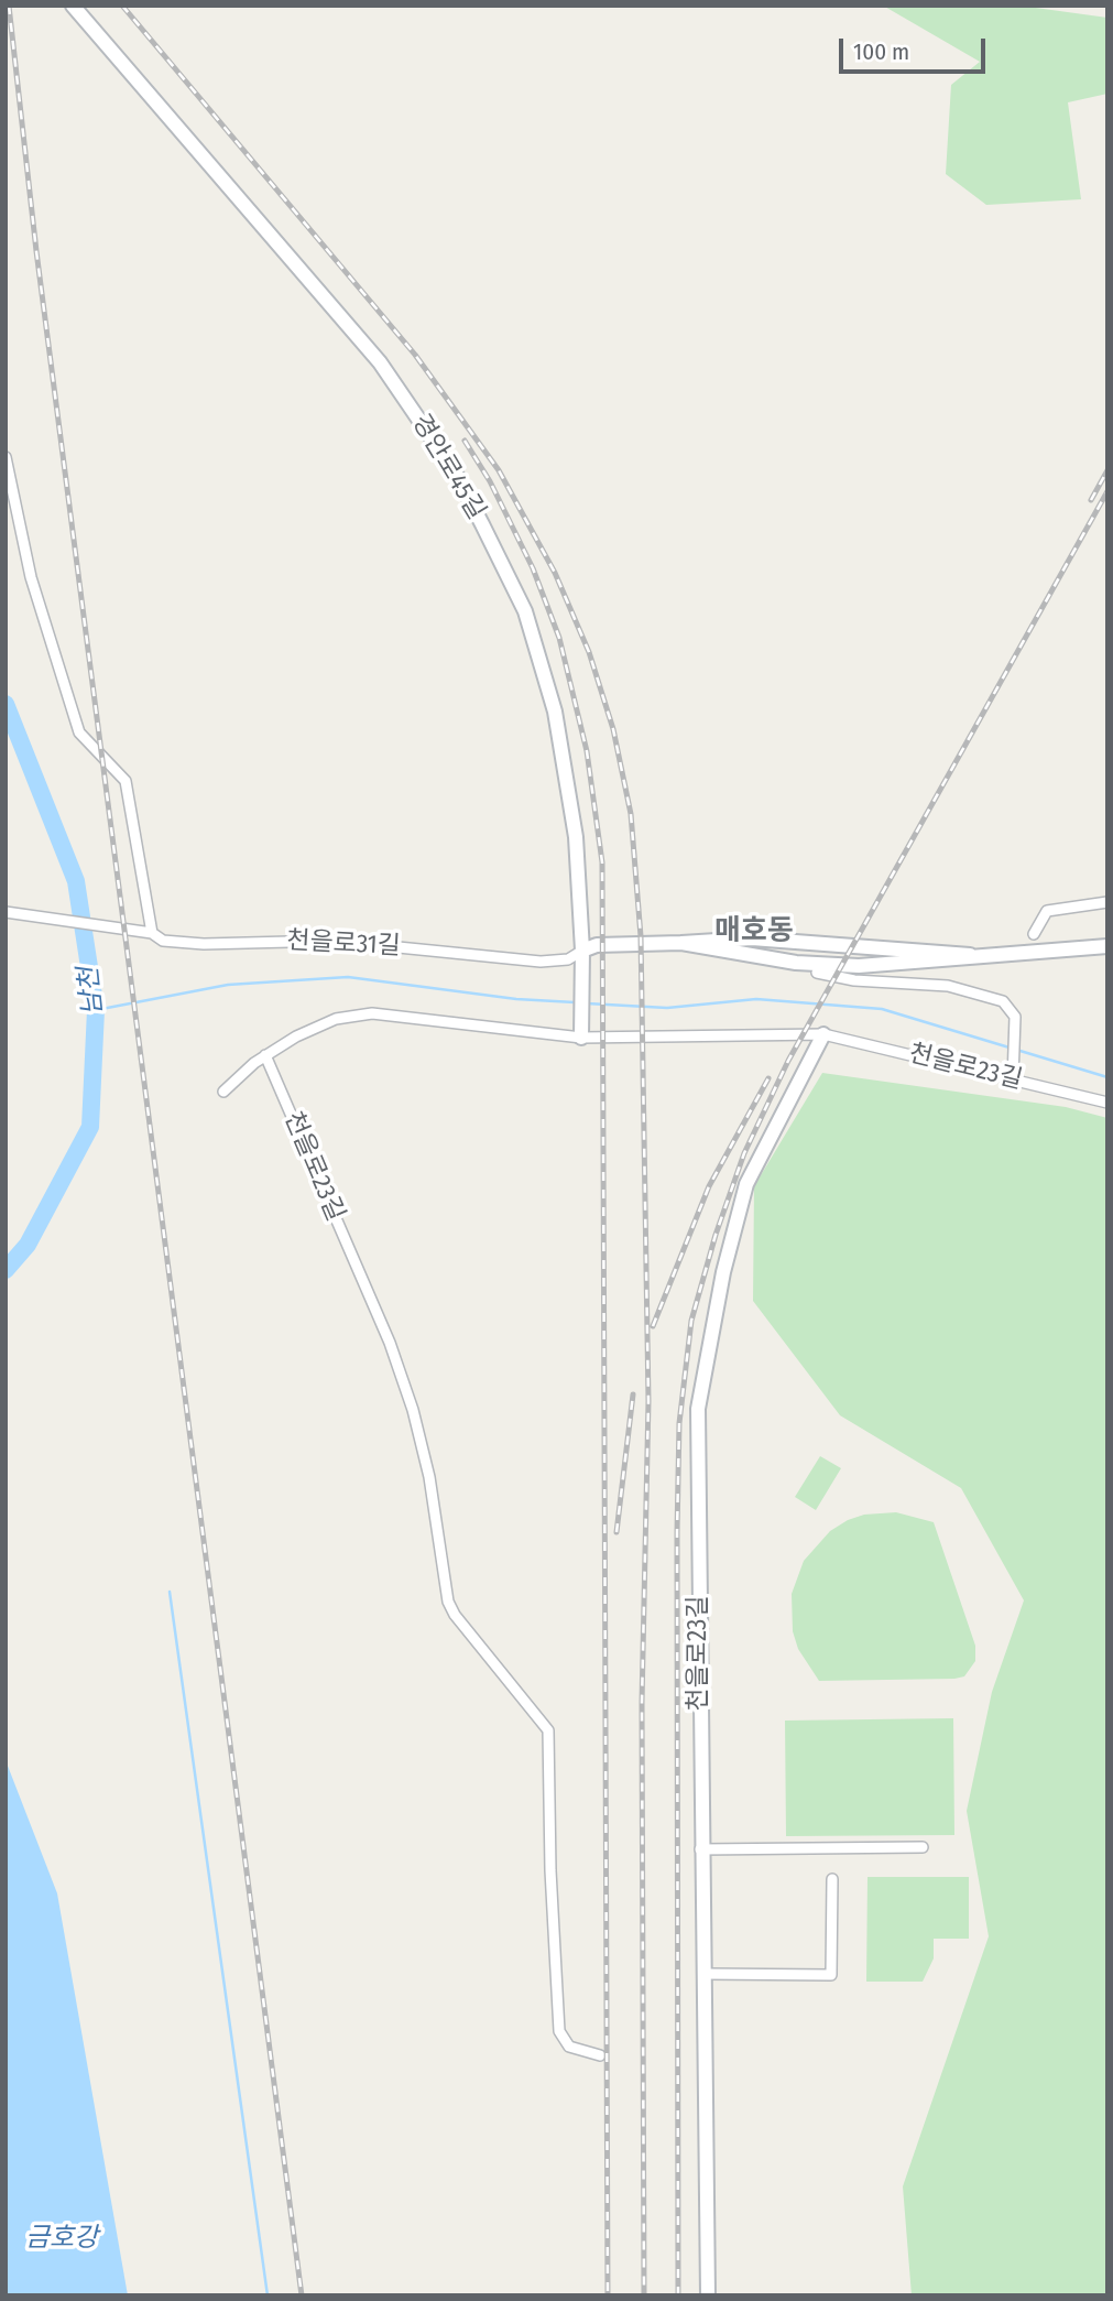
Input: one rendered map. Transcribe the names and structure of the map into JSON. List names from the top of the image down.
{
  "streets": {
    "street": ["경안로45길", "천을로31길", "천을로23길"]
  },
  "crossings": [
    ["경안로45길", "천을로31길"],
    ["경안로45길", "천을로23길"]
  ],
  "districts": ["매호동"],
  "water": ["남천", "금호강"],
  "scale_bar": "100 m"
}
